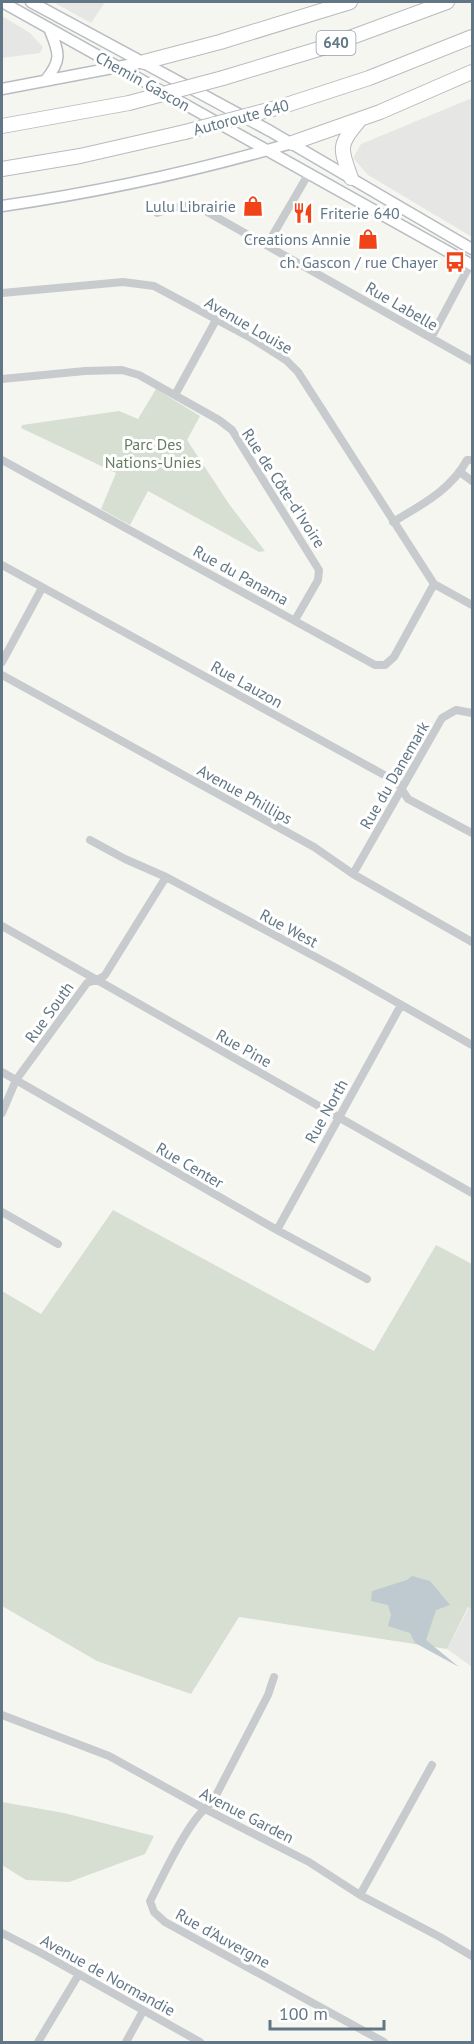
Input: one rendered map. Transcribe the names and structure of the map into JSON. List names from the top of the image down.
{
  "streets": {
    "highway": ["640", "Autoroute 640"],
    "main road": ["Chemin Gascon"],
    "street": [
      "Rue Labelle",
      "Avenue Louise",
      "Rue de Côte-d'Ivoire",
      "Rue du Panama",
      "Rue Lauzon",
      "Rue du Danemark",
      "Avenue Phillips",
      "Rue West",
      "Rue South",
      "Rue Pine",
      "Rue North",
      "Rue Center",
      "Avenue Garden",
      "Rue d'Auvergne",
      "Avenue de Normandie"
    ]
  },
  "crossings": [
    ["Avenue Louise", "Rue du Panama"],
    ["Rue de Côte-d'Ivoire", "Rue du Panama"],
    ["Rue Lauzon", "Rue du Danemark"],
    ["Rue du Danemark", "Avenue Phillips"],
    ["Rue West", "Rue South"],
    ["Rue West", "Rue North"],
    ["Rue South", "Rue Pine"],
    ["Rue South", "Rue Center"],
    ["Rue Pine", "Rue North"],
    ["Rue North", "Rue Center"],
    ["Avenue Garden", "Rue d'Auvergne"]
  ],
  "parks": ["Parc Des Nations-Unies"],
  "places": {
    "shop": ["Lulu Librairie", "Creations Annie"],
    "restaurant": ["Friterie 640"],
    "bus stop": ["ch. Gascon / rue Chayer"]
  },
  "scale_bar": "100 m"
}
